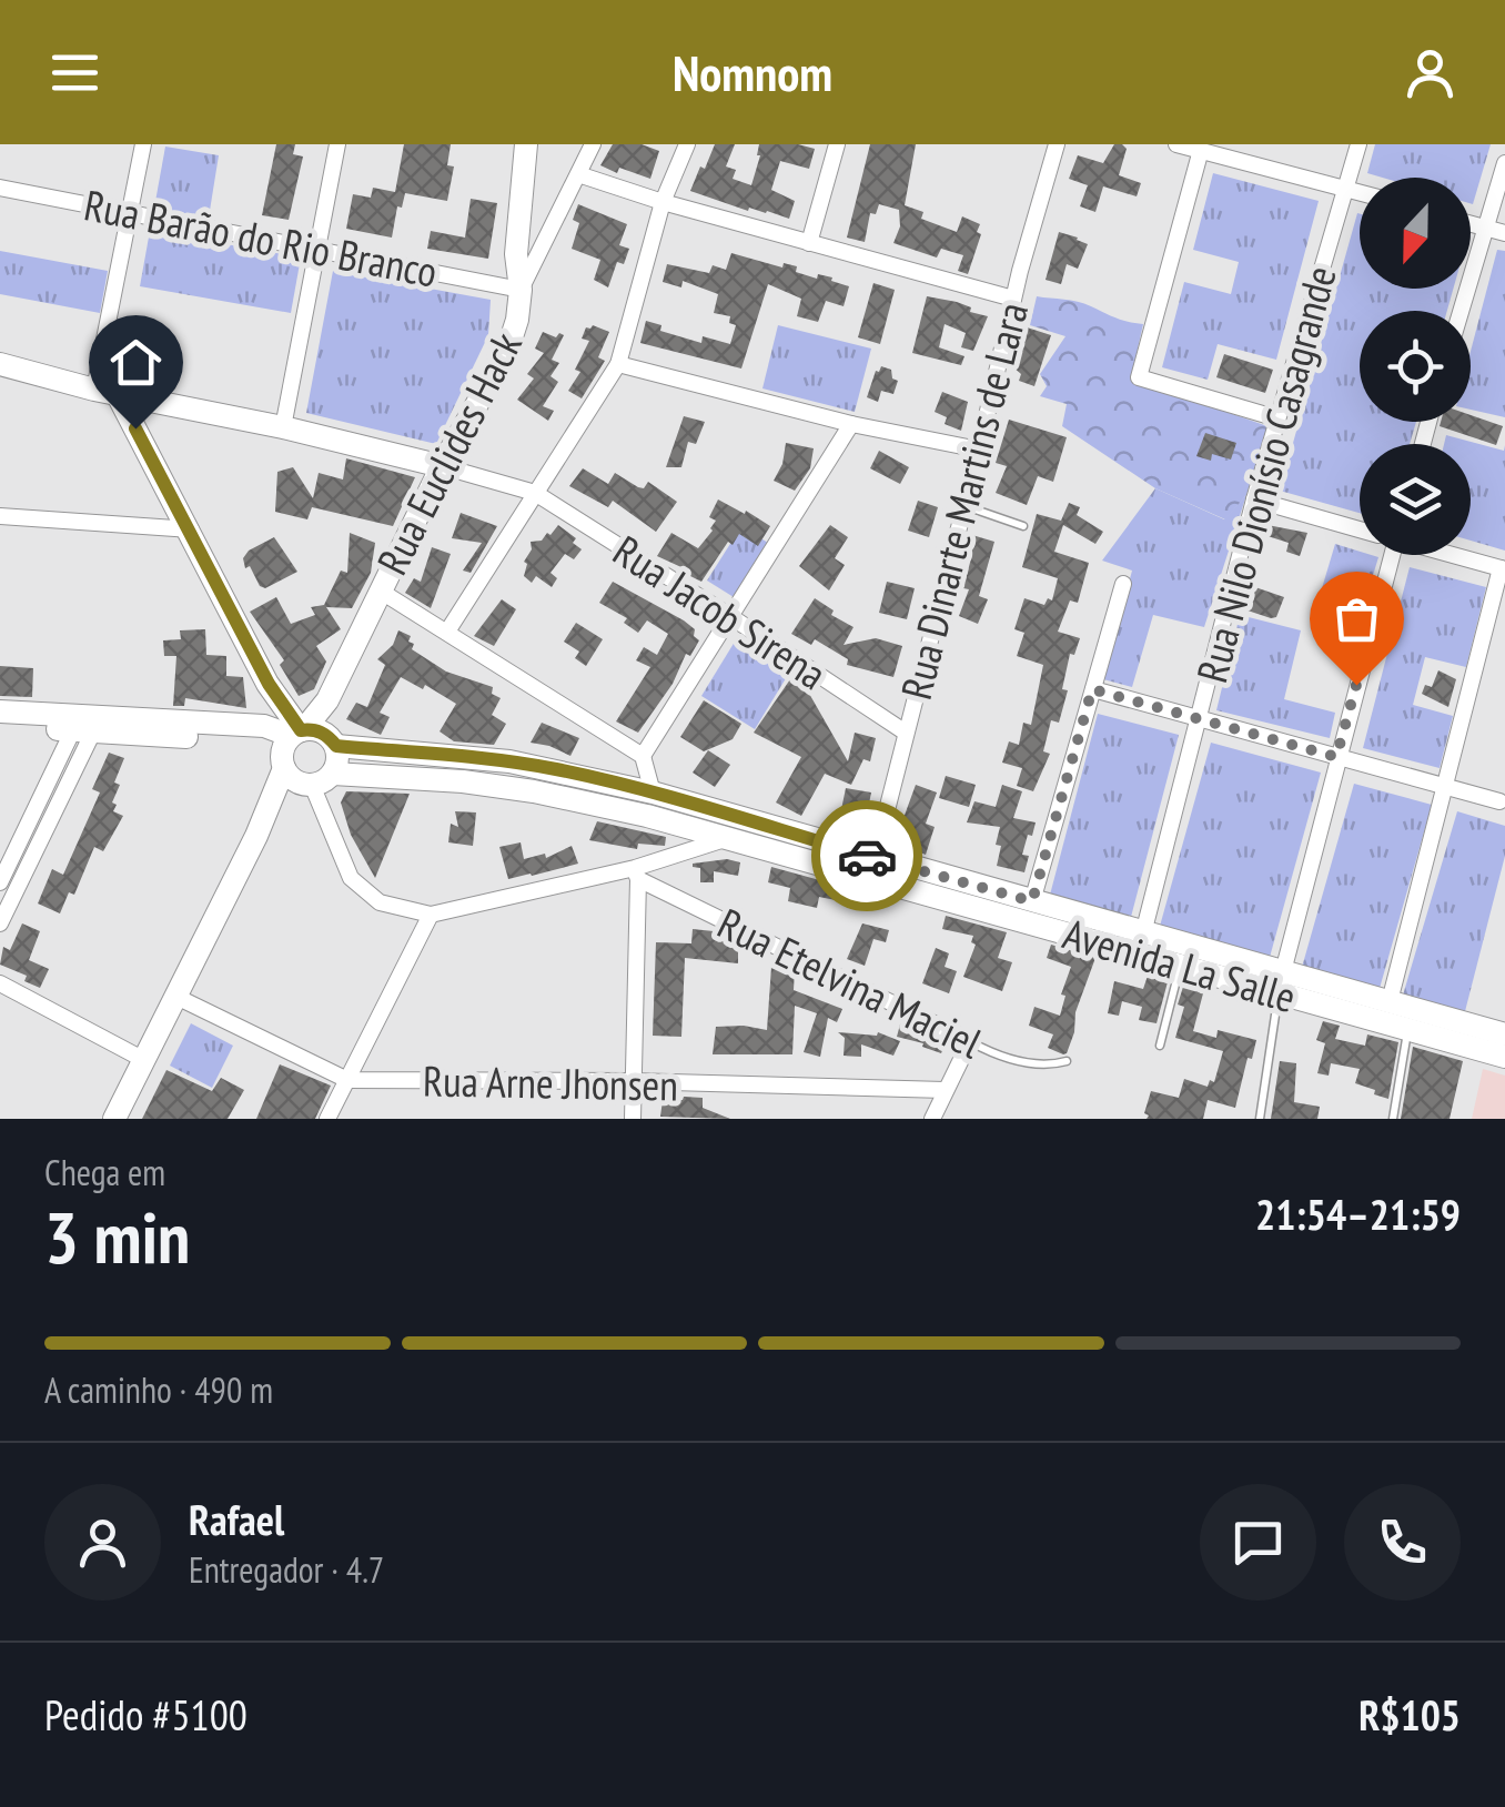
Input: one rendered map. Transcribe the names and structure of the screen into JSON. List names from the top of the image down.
{
  "streets": {
    "main road": ["Rua Euclides Hack", "Avenida La Salle"],
    "street": [
      "Rua Barão do Rio Branco",
      "Rua Nilo Dionísio Casagrande",
      "Rua Dinarte Martins de Lara",
      "Rua Jacob Sirena",
      "Rua Etelvina Maciel",
      "Rua Arne Jhonsen"
    ]
  },
  "crossings": [
    ["Rua Barão do Rio Branco", "Rua Euclides Hack"],
    ["Rua Euclides Hack", "Rua Jacob Sirena"],
    ["Rua Euclides Hack", "Avenida La Salle"],
    ["Rua Euclides Hack", "Rua Arne Jhonsen"],
    ["Rua Nilo Dionísio Casagrande", "Avenida La Salle"],
    ["Rua Dinarte Martins de Lara", "Rua Jacob Sirena"],
    ["Rua Dinarte Martins de Lara", "Avenida La Salle"]
  ],
  "north": "bottom",
  "page": {
    "header": "Nomnom",
    "heading": ["3 min", "Chega em", "21:54–21:59"],
    "panel": [
      "Rafael",
      "Entregador · 4.7",
      "Pedido #5100",
      "R$105"
    ],
    "bar": "A caminho · 490 m"
  }
}
